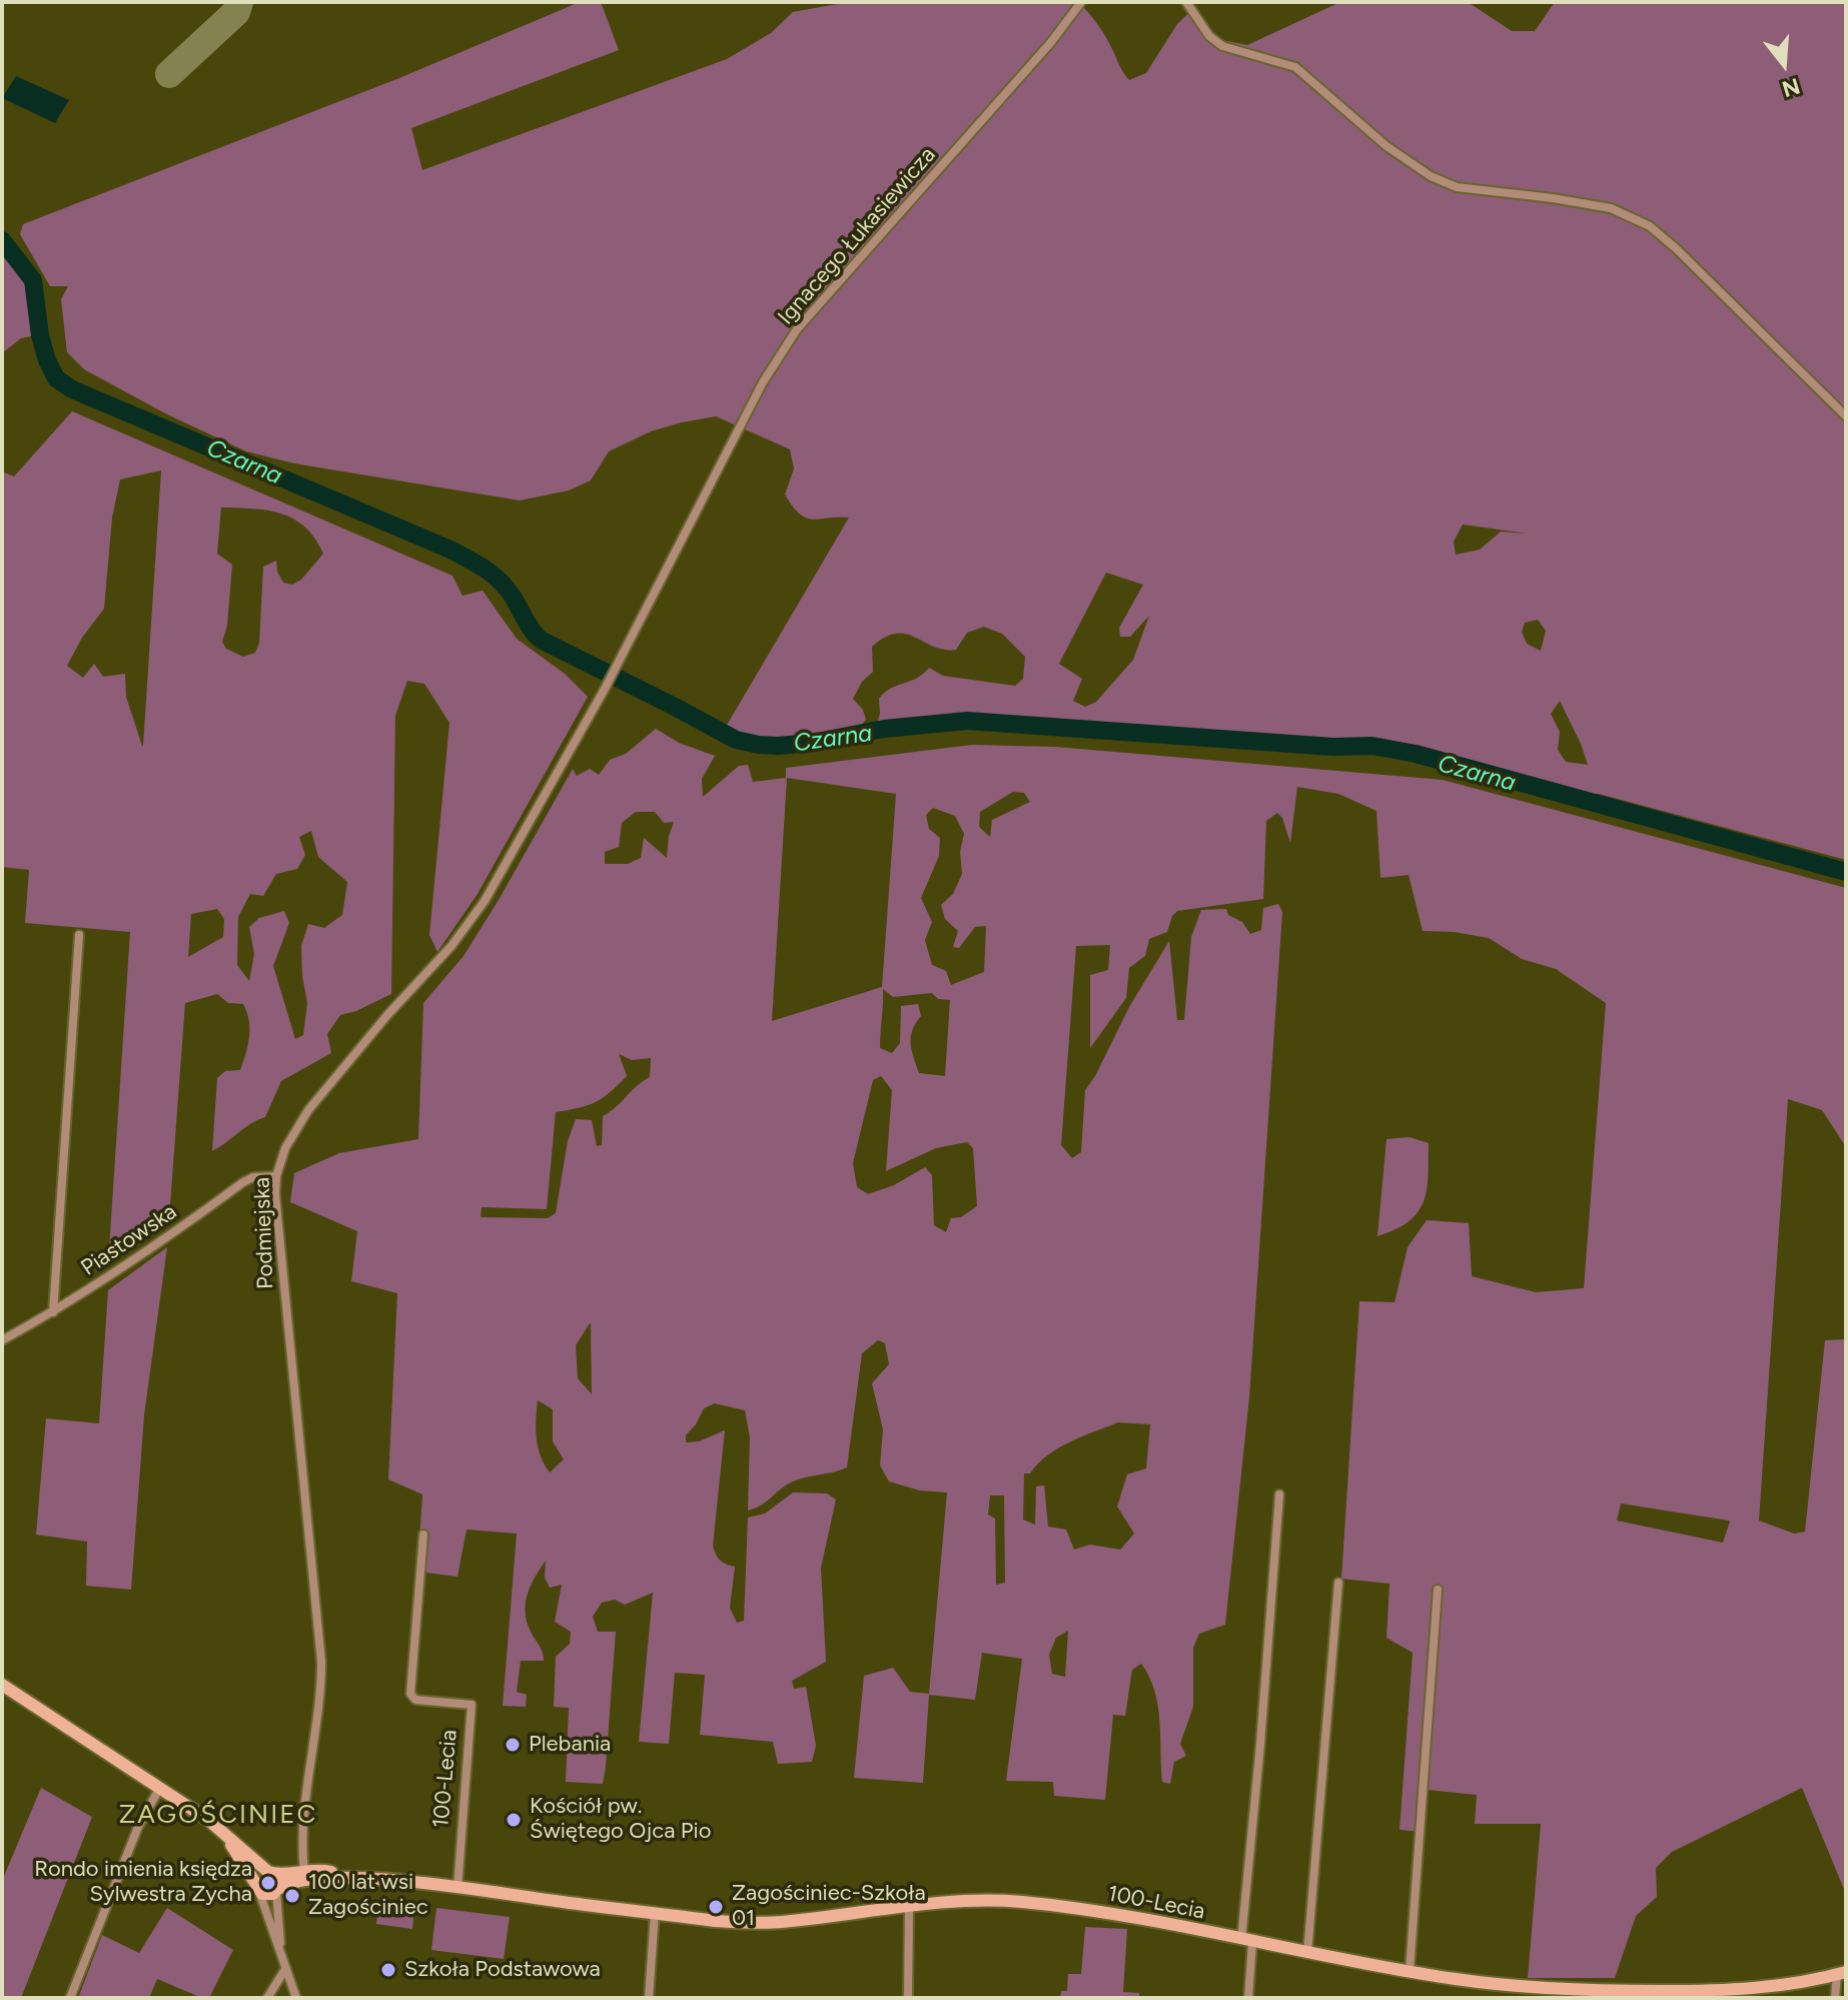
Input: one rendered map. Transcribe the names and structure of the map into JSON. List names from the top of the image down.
{
  "streets": {
    "street": [
      "Ignacego Łukasiewicza",
      "Podmiejska",
      "Piastowska",
      "100-Lecia"
    ]
  },
  "crossings": [
    ["Ignacego Łukasiewicza", "Podmiejska"],
    ["Podmiejska", "Piastowska"],
    ["Podmiejska", "100-Lecia"]
  ],
  "districts": ["ZAGOŚCINIEC"],
  "water": ["Czarna"],
  "places": [
    "Plebania",
    "Kościół pw. Świętego Ojca Pio",
    "Rondo imienia księdza Sylwestra Zycha",
    "100 lat wsi Zagościniec",
    "Zagościniec-Szkoła 01",
    "Szkoła Podstawowa"
  ],
  "north": "bottom"
}
